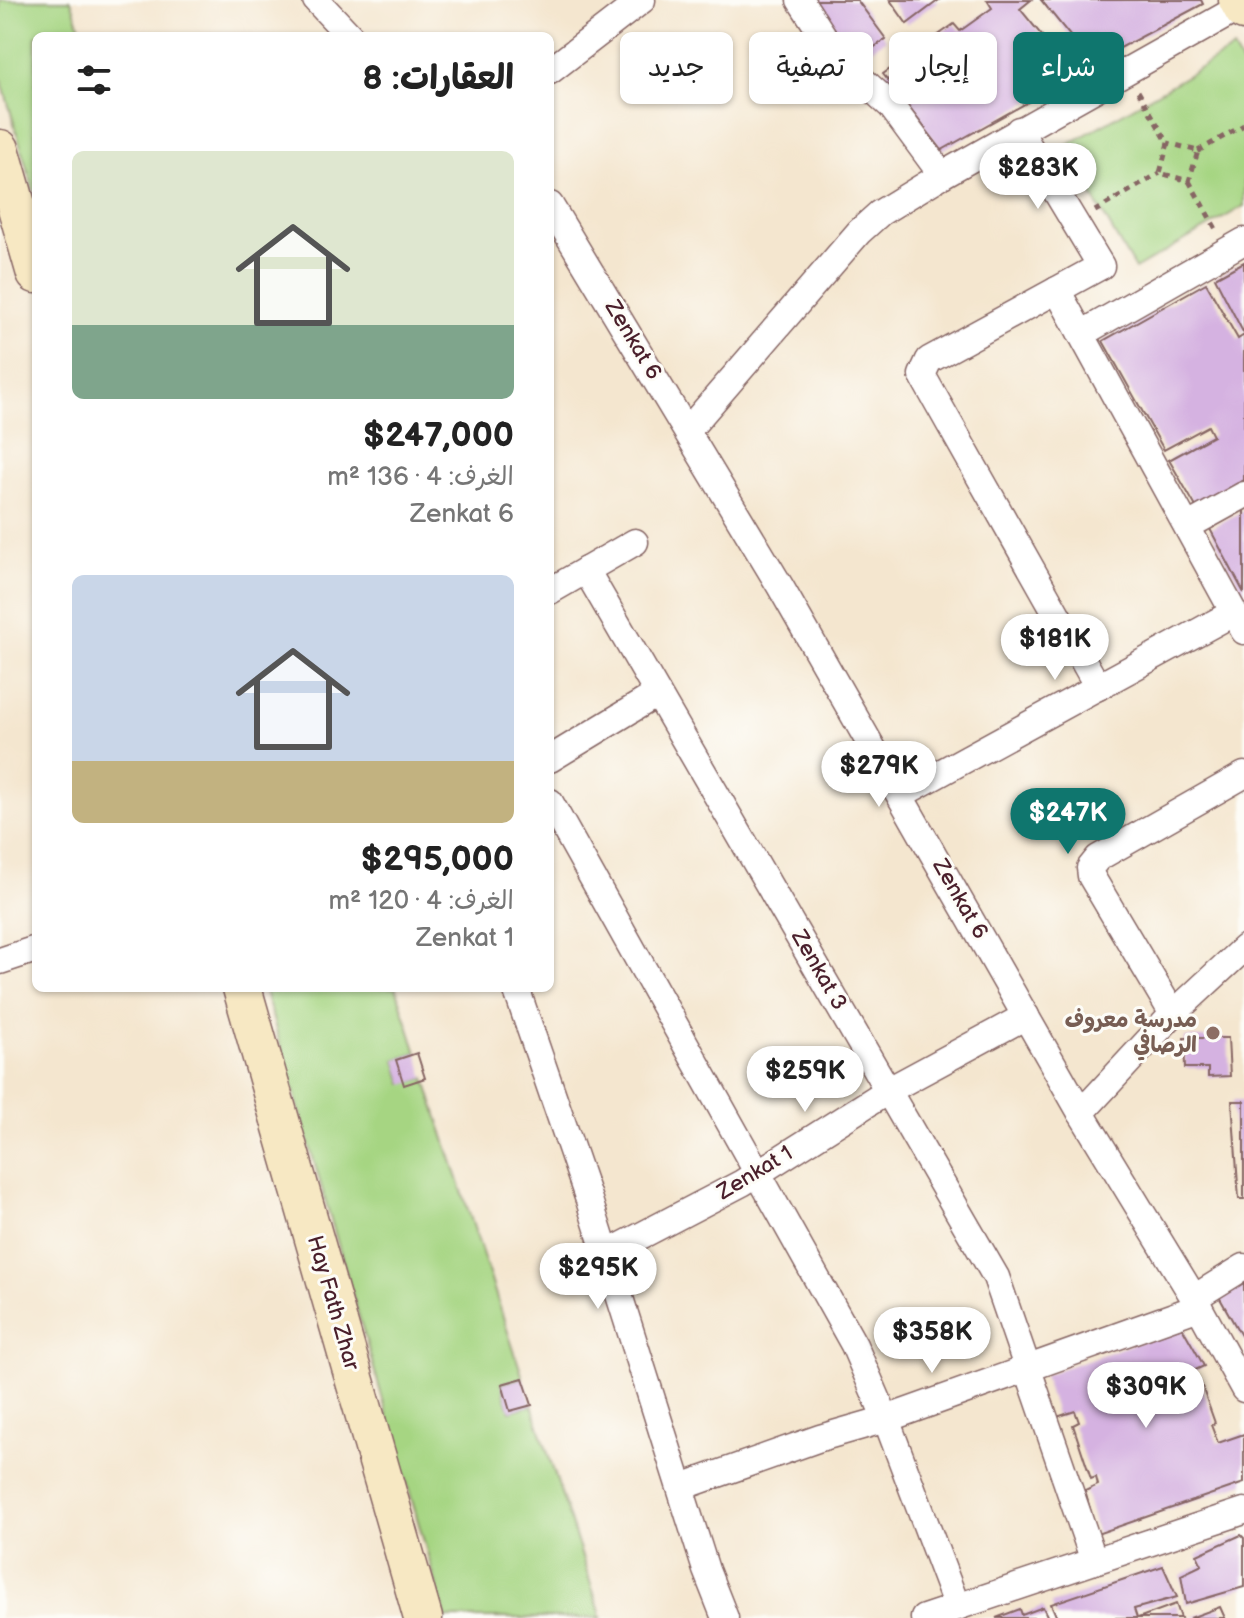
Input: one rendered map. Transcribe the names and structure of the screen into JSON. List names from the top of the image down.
{
  "streets": {
    "street": [
      "Zenkat 6",
      "Zenkat 3",
      "Zenkat 1",
      "Hay Fath Zhar"
    ]
  },
  "crossings": [
    ["Zenkat 6", "Zenkat 1"],
    ["Zenkat 3", "Zenkat 1"]
  ],
  "places": ["مدرسة معروف الرصافي"],
  "page": {
    "chip": [
      "شراء",
      "إيجار",
      "تصفية",
      "جديد"
    ],
    "heading": "العقارات: 8",
    "list": [
      {
        "name": "$247,000",
        "note": "الغرف: 4 · 136 m² · Zenkat 6"
      },
      {
        "name": "$295,000",
        "note": "الغرف: 4 · 120 m² · Zenkat 1"
      }
    ],
    "price": [
      "$283K",
      "$181K",
      "$279K",
      "$247K",
      "$259K",
      "$295K",
      "$358K",
      "$309K"
    ]
  }
}
